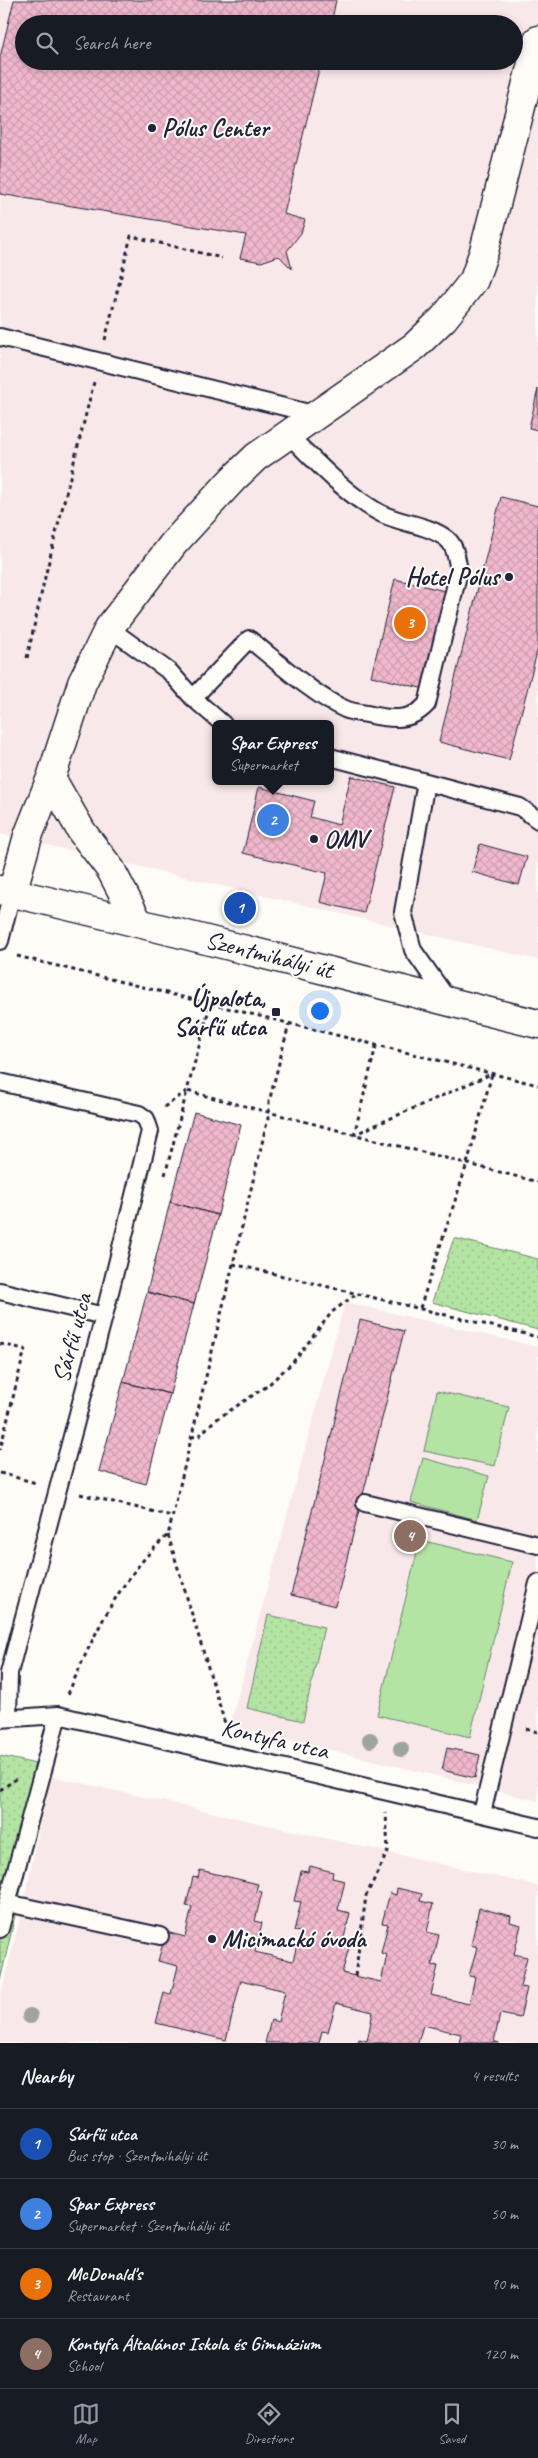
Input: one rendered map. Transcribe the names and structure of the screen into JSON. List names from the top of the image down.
{
  "streets": {
    "street": ["Szentmihályi út"],
    "lane": ["Sárfű utca", "Kontyfa utca"]
  },
  "crossings": [
    ["Sárfű utca", "Kontyfa utca"]
  ],
  "places": {
    "other": [
      "Pólus Center",
      "Hotel Pólus",
      "OMV",
      "Micimackó óvoda"
    ],
    "transit": ["Újpalota, Sárfű utca"]
  },
  "page": {
    "search": "Search here",
    "pins": [
      "3",
      "2",
      "1",
      "4"
    ],
    "popup": ["Spar Express", "Supermarket"],
    "heading": ["Nearby", "4 results"],
    "list": [
      {
        "mark": "1",
        "name": "Sárfű utca",
        "note": "Bus stop · Szentmihályi út",
        "value": "30 m"
      },
      {
        "mark": "2",
        "name": "Spar Express",
        "note": "Supermarket · Szentmihályi út",
        "value": "50 m"
      },
      {
        "mark": "3",
        "name": "McDonald's",
        "note": "Restaurant",
        "value": "90 m"
      },
      {
        "mark": "4",
        "name": "Kontyfa Általános Iskola és Gimnázium",
        "note": "School",
        "value": "120 m"
      }
    ],
    "nav": ["Map", "Directions", "Saved"]
  }
}
